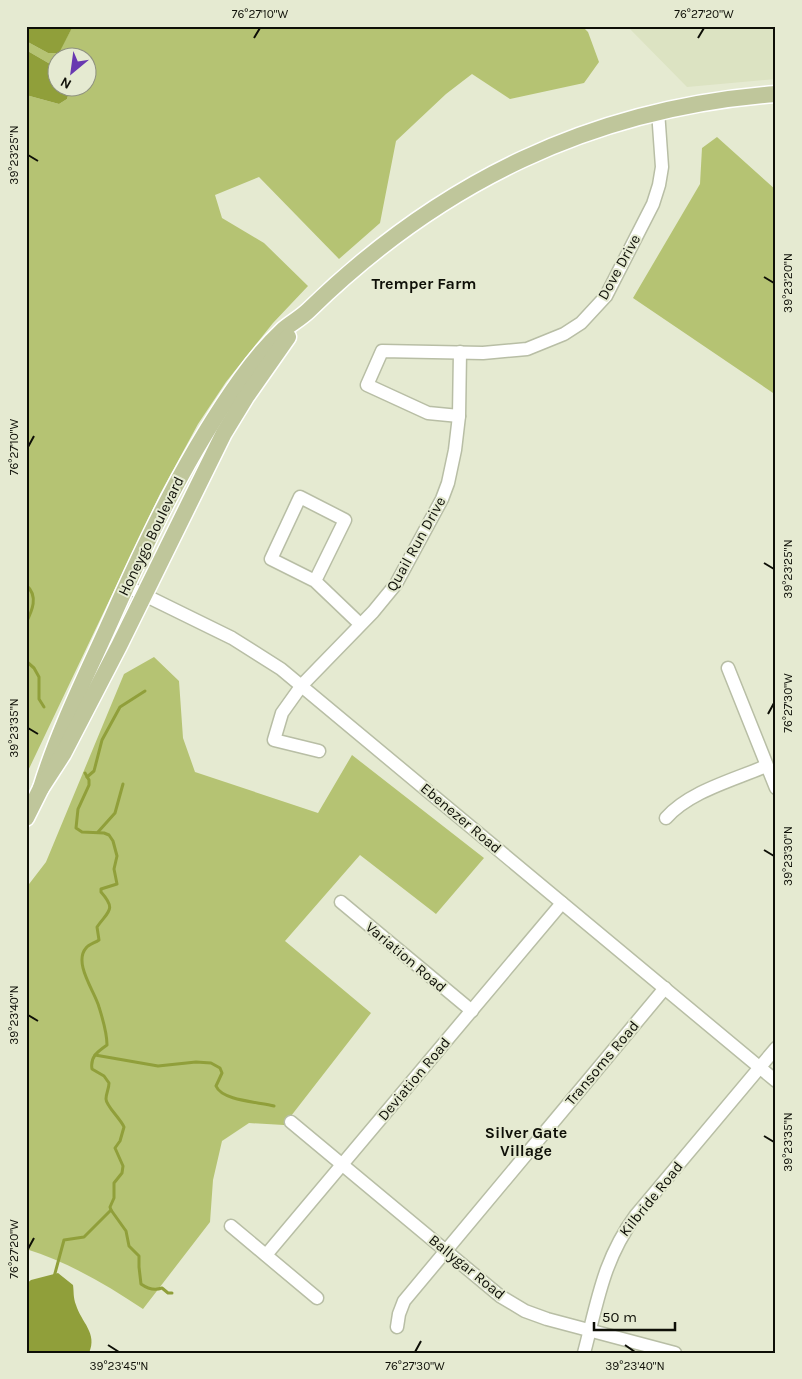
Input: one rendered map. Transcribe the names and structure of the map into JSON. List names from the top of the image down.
{
  "streets": {
    "main road": ["Honeygo Boulevard"],
    "street": [
      "Dove Drive",
      "Quail Run Drive",
      "Ebenezer Road",
      "Variation Road",
      "Transoms Road",
      "Deviation Road",
      "Kilbride Road",
      "Ballygar Road"
    ]
  },
  "crossings": [
    ["Dove Drive", "Honeygo Boulevard"],
    ["Dove Drive", "Quail Run Drive"],
    ["Honeygo Boulevard", "Ebenezer Road"],
    ["Quail Run Drive", "Ebenezer Road"],
    ["Ebenezer Road", "Transoms Road"],
    ["Ebenezer Road", "Deviation Road"],
    ["Ebenezer Road", "Kilbride Road"],
    ["Variation Road", "Deviation Road"],
    ["Transoms Road", "Ballygar Road"],
    ["Deviation Road", "Ballygar Road"],
    ["Kilbride Road", "Ballygar Road"]
  ],
  "districts": ["Tremper Farm", "Silver Gate Village"],
  "scale_bar": "50 m",
  "north": "bottom left",
  "coordinates": [
    "76°27'10\"W",
    "76°27'20\"W",
    "39°23'25\"N",
    "39°23'20\"N",
    "76°27'30\"W",
    "39°23'35\"N",
    "39°23'30\"N",
    "39°23'40\"N",
    "39°23'45\"N"
  ]
}
